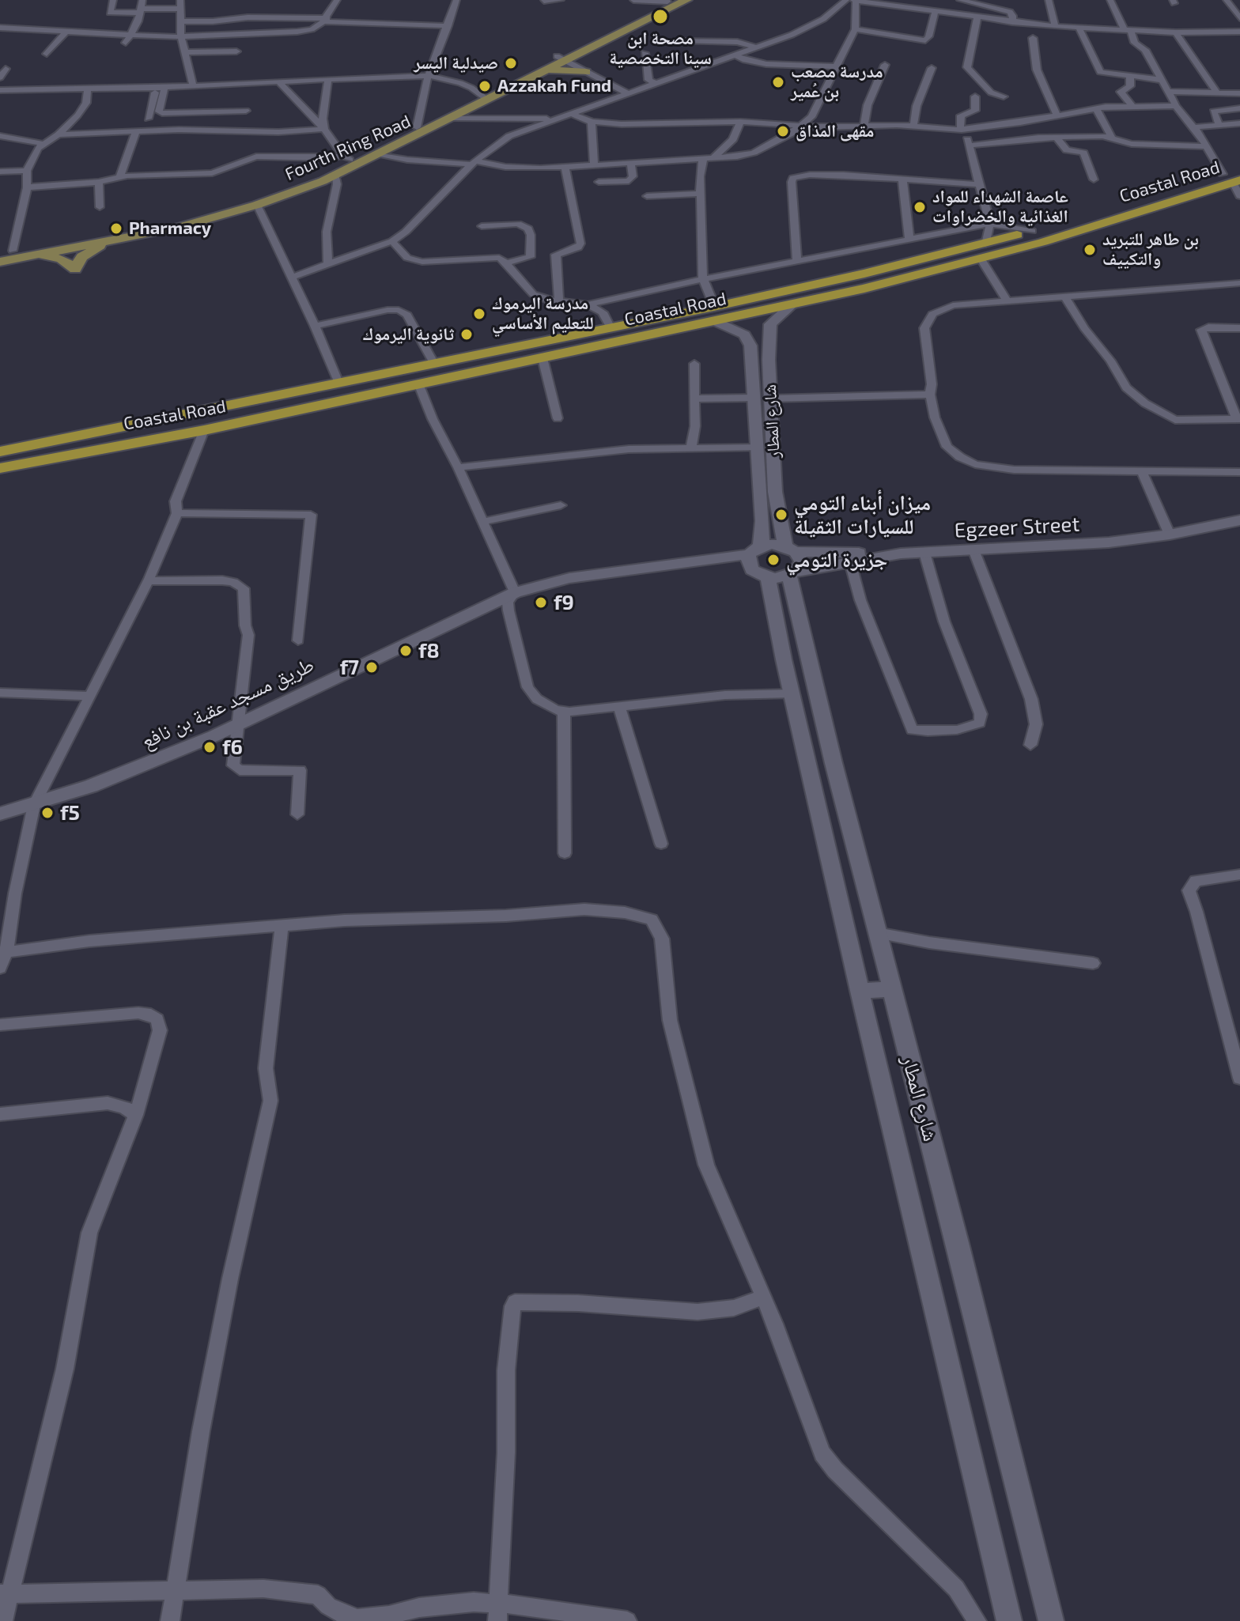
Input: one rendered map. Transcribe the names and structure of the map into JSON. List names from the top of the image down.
{
  "streets": {
    "highway": ["Coastal Road"],
    "main road": ["Fourth Ring Road"],
    "street": ["شارع المطار", "Egzeer Street", "طريق مسجد عقبة بن نافع"]
  },
  "crossings": [
    ["Coastal Road", "شارع المطار"],
    ["شارع المطار", "Egzeer Street"],
    ["شارع المطار", "طريق مسجد عقبة بن نافع"]
  ],
  "places": [
    "مصحة ابن سينا التخصصية",
    "صيدلية اليسر",
    "مدرسة مصعب بن عُمير",
    "Azzakah Fund",
    "مقهى المذاق",
    "عاصمة الشهداء للمواد الغذائية والخضراوات",
    "Pharmacy",
    "بن طاهر للتبريد والتكييف",
    "مدرسة اليرموك للتعليم الأساسي",
    "ثانوية اليرموك",
    "ميزان أبناء التومي للسيارات الثقيلة",
    "جزيرة التومي",
    "f9",
    "f8",
    "f7",
    "f6",
    "f5"
  ]
}
